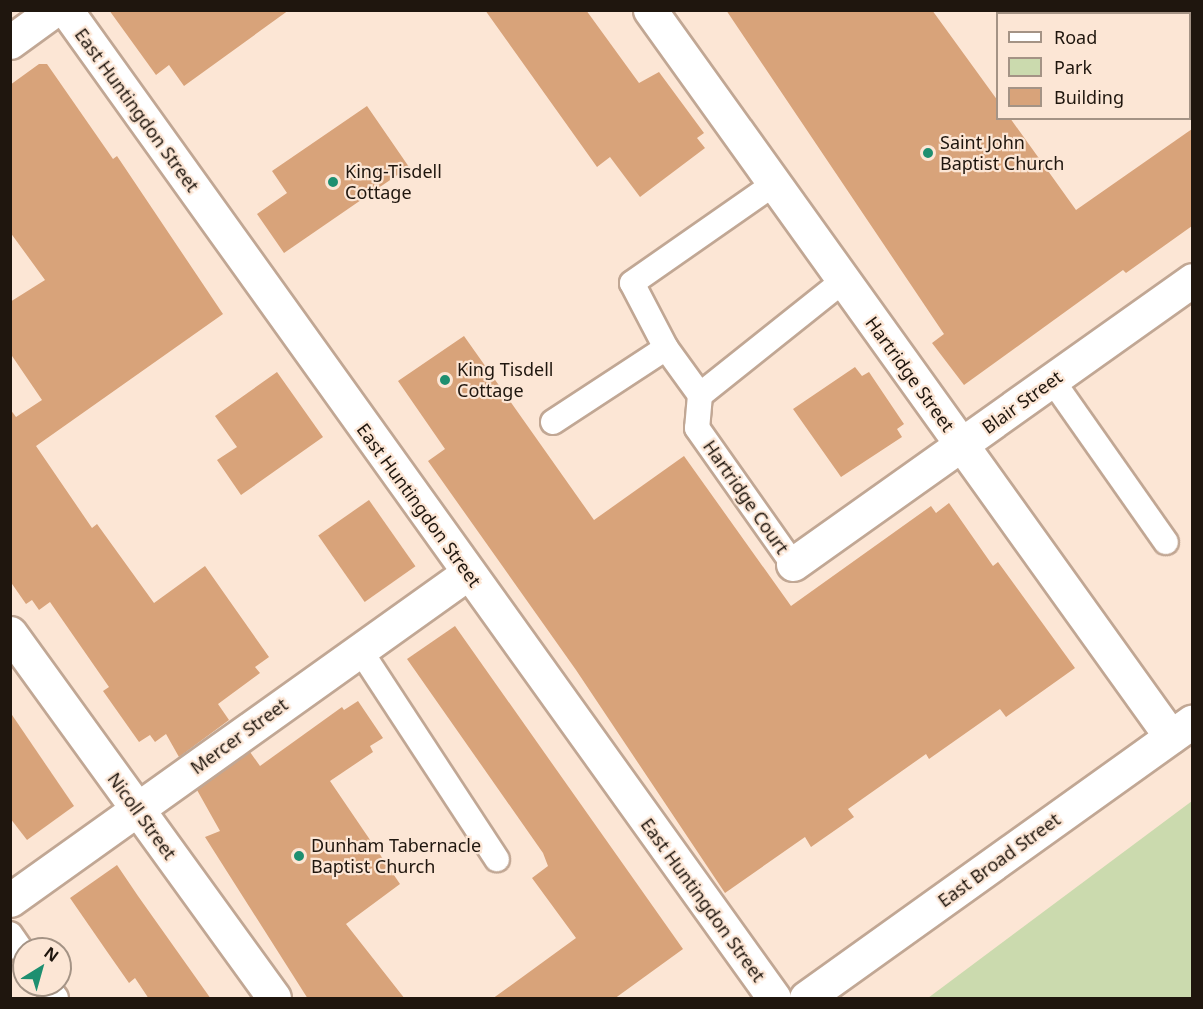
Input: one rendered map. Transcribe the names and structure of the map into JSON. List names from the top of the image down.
{
  "streets": {
    "street": [
      "East Huntingdon Street",
      "Hartridge Street",
      "Blair Street",
      "Mercer Street",
      "Nicoll Street",
      "East Broad Street"
    ],
    "lane": ["Hartridge Court"]
  },
  "crossings": [
    ["East Huntingdon Street", "Mercer Street"],
    ["Hartridge Street", "Blair Street"],
    ["Hartridge Street", "East Broad Street"],
    ["Blair Street", "Hartridge Court"],
    ["Mercer Street", "Nicoll Street"]
  ],
  "places": [
    "Saint John Baptist Church",
    "King-Tisdell Cottage",
    "King Tisdell Cottage",
    "Dunham Tabernacle Baptist Church"
  ],
  "legend": ["Road", "Park", "Building"],
  "north": "top right"
}
